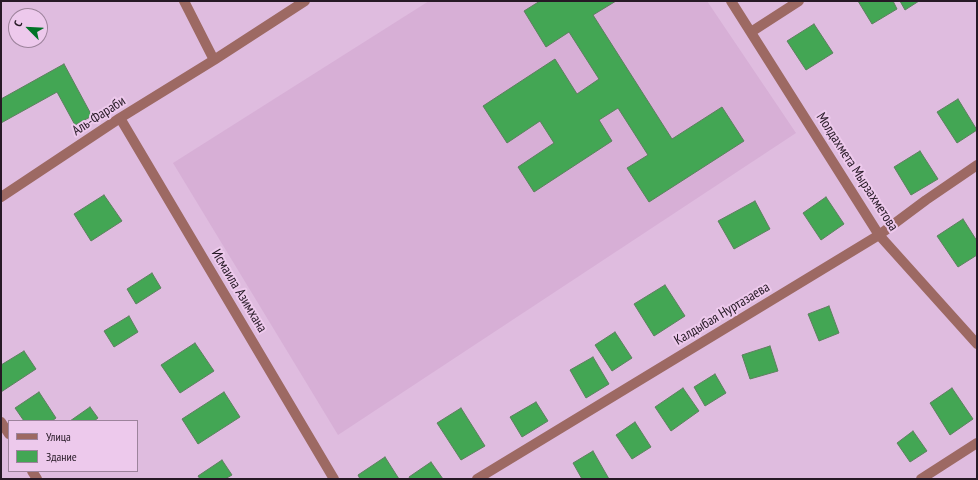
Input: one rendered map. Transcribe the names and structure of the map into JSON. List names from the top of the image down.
{
  "streets": {
    "street": [
      "Аль-Фараби",
      "Молдахмета Мырзахметова",
      "Исмаила Азимхана",
      "Калдыбая Нуртазаева"
    ]
  },
  "crossings": [
    ["Аль-Фараби", "Исмаила Азимхана"],
    ["Молдахмета Мырзахметова", "Калдыбая Нуртазаева"]
  ],
  "legend": ["Улица", "Здание"],
  "north": "top left"
}
